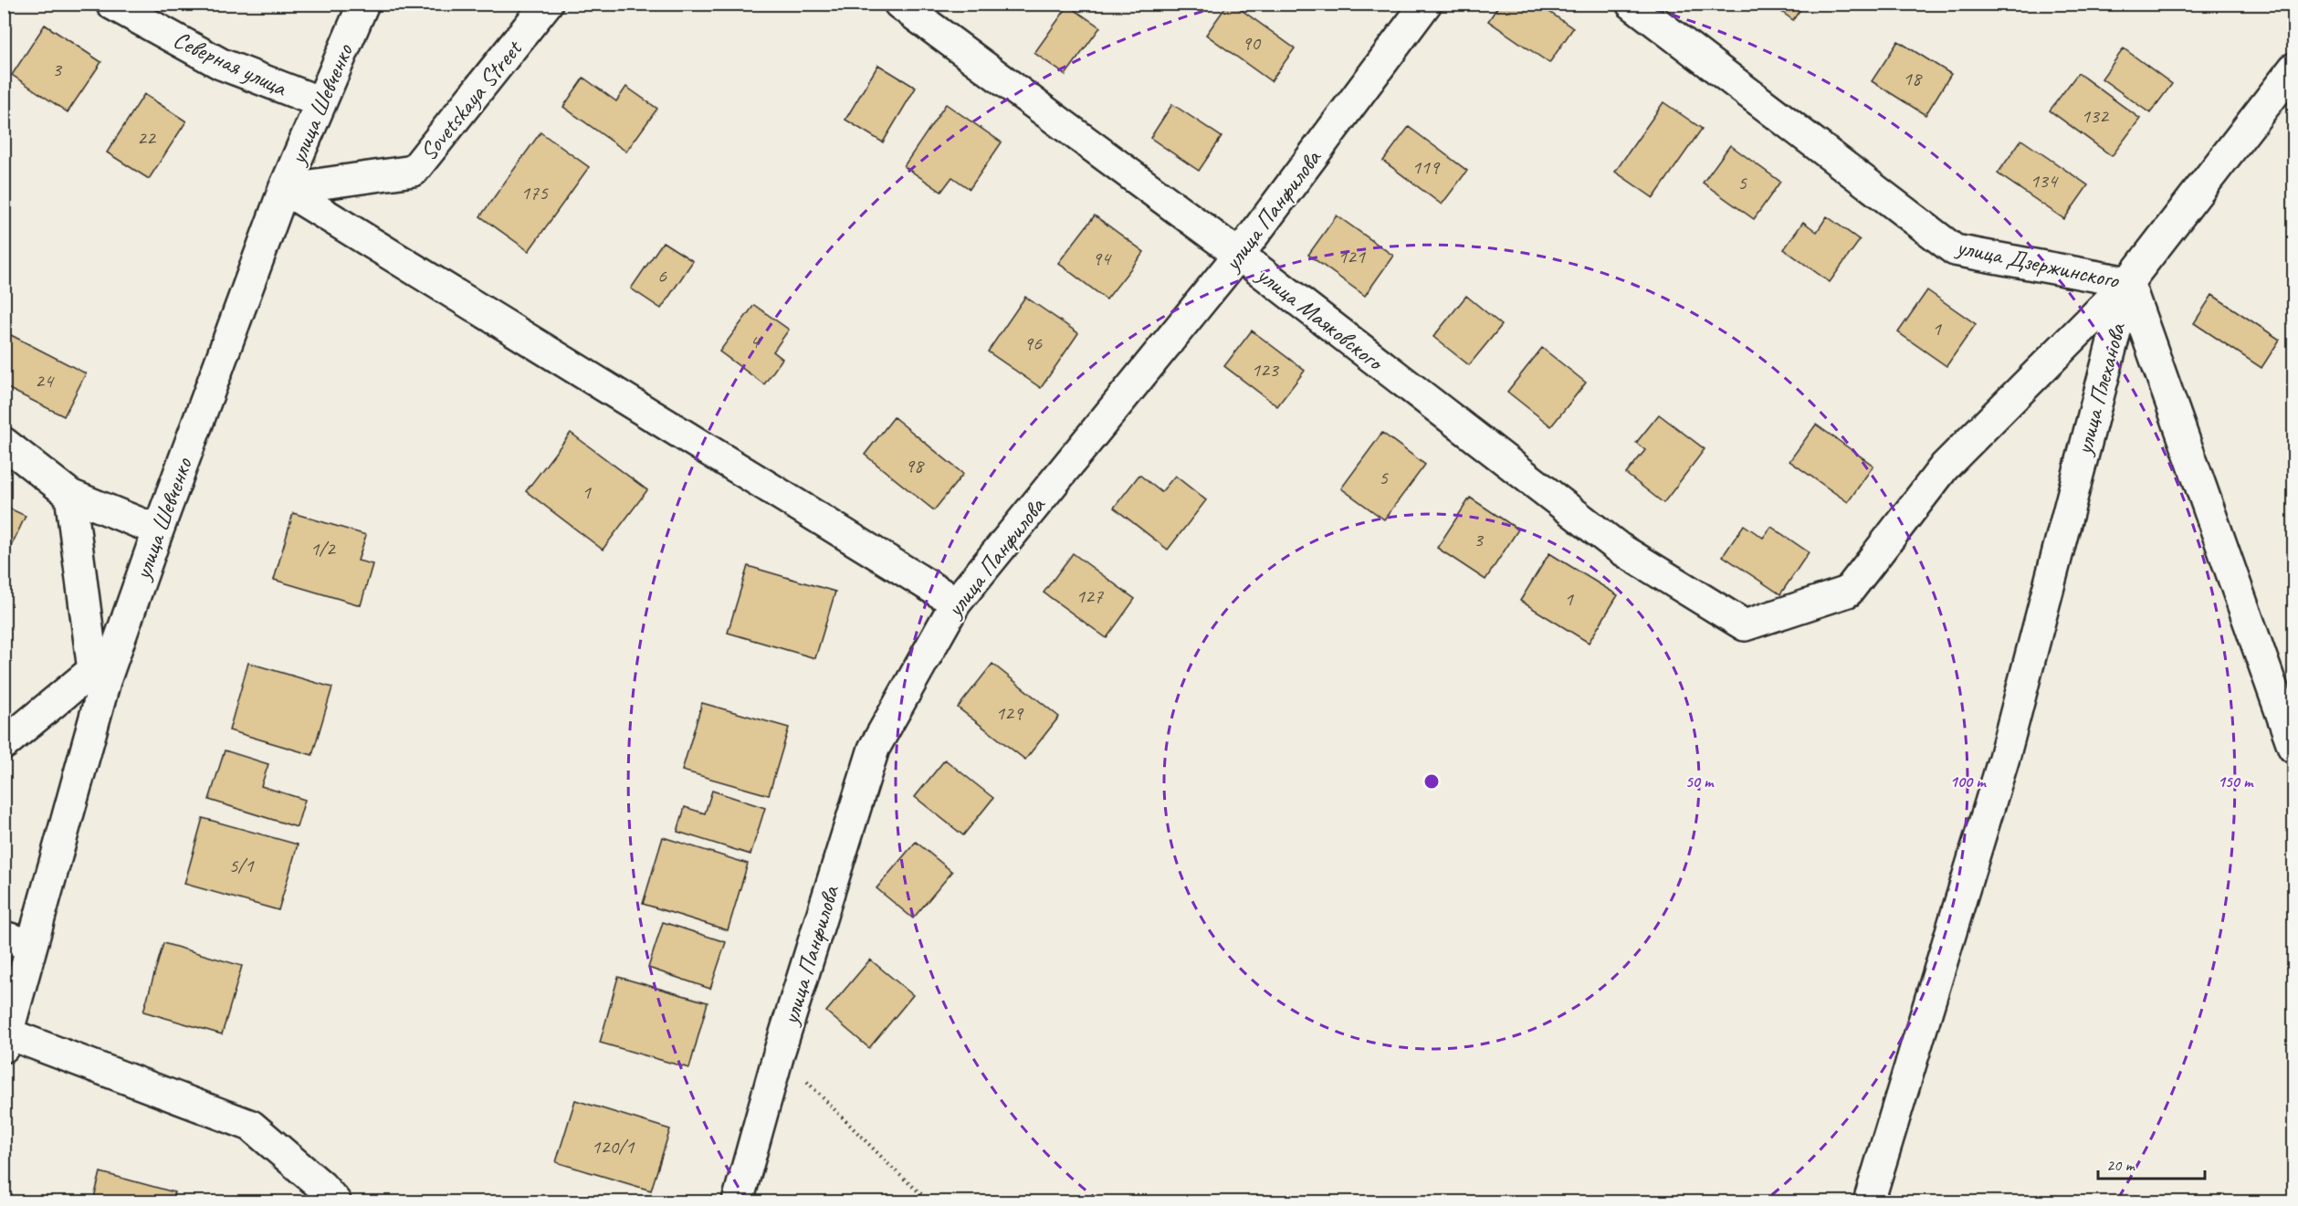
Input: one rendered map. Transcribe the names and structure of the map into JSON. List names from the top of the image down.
{
  "streets": {
    "street": [
      "Северная улица",
      "Sovetskaya Street",
      "улица Шевченко",
      "улица Панфилова",
      "улица Дзержинского",
      "улица Маяковского",
      "улица Плеханова"
    ]
  },
  "crossings": [
    ["Северная улица", "улица Шевченко"],
    ["Sovetskaya Street", "улица Шевченко"],
    ["улица Панфилова", "улица Маяковского"],
    ["улица Дзержинского", "улица Маяковского"],
    ["улица Дзержинского", "улица Плеханова"],
    ["улица Маяковского", "улица Плеханова"]
  ],
  "house_numbers": [
    "90",
    "3",
    "18",
    "132",
    "22",
    "119",
    "134",
    "5",
    "175",
    "121",
    "94",
    "6",
    "1",
    "4",
    "96",
    "123",
    "24",
    "98",
    "5",
    "1",
    "3",
    "1/2",
    "127",
    "1",
    "129",
    "5/1",
    "120/1"
  ],
  "scale_bar": "20 m",
  "rings": ["50 m", "100 m", "150 m"]
}
